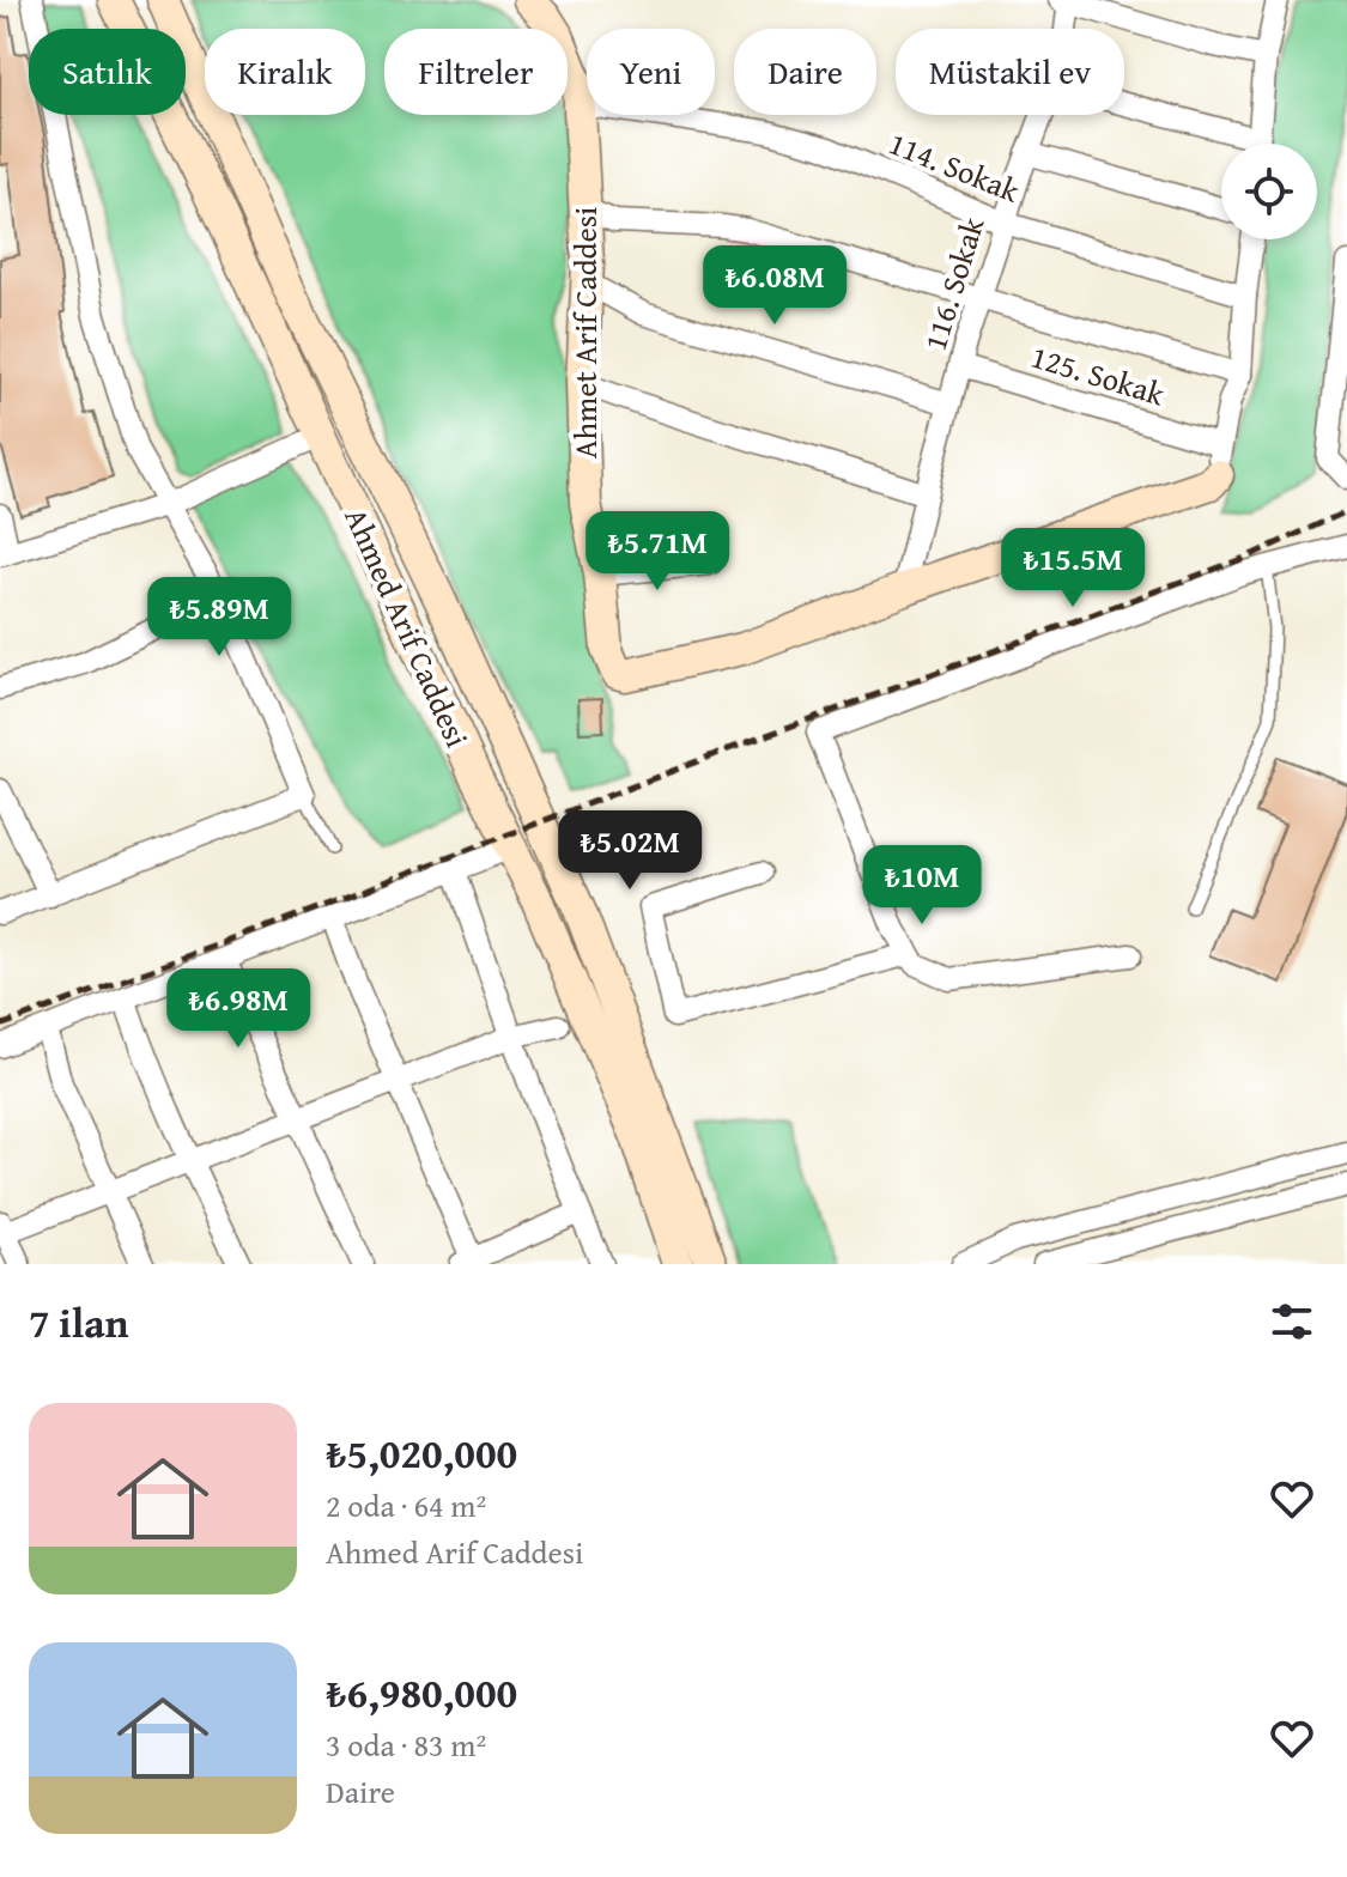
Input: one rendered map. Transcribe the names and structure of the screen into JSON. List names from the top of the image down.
{
  "streets": {
    "street": [
      "114. Sokak",
      "116. Sokak",
      "Ahmet Arif Caddesi",
      "125. Sokak",
      "Ahmed Arif Caddesi"
    ]
  },
  "crossings": [
    ["114. Sokak", "116. Sokak"],
    ["114. Sokak", "Ahmet Arif Caddesi"],
    ["116. Sokak", "Ahmet Arif Caddesi"],
    ["116. Sokak", "125. Sokak"],
    ["Ahmet Arif Caddesi", "125. Sokak"]
  ],
  "page": {
    "chip": [
      "Satılık",
      "Kiralık",
      "Filtreler",
      "Yeni",
      "Daire",
      "Müstakil ev"
    ],
    "price": [
      "₺6.08M",
      "₺5.71M",
      "₺15.5M",
      "₺5.89M",
      "₺5.02M",
      "₺10M",
      "₺6.98M"
    ],
    "heading": "7 ilan",
    "list": [
      {
        "name": "₺5,020,000",
        "note": "2 oda · 64 m² · Ahmed Arif Caddesi"
      },
      {
        "name": "₺6,980,000",
        "note": "3 oda · 83 m² · Daire"
      }
    ]
  }
}
